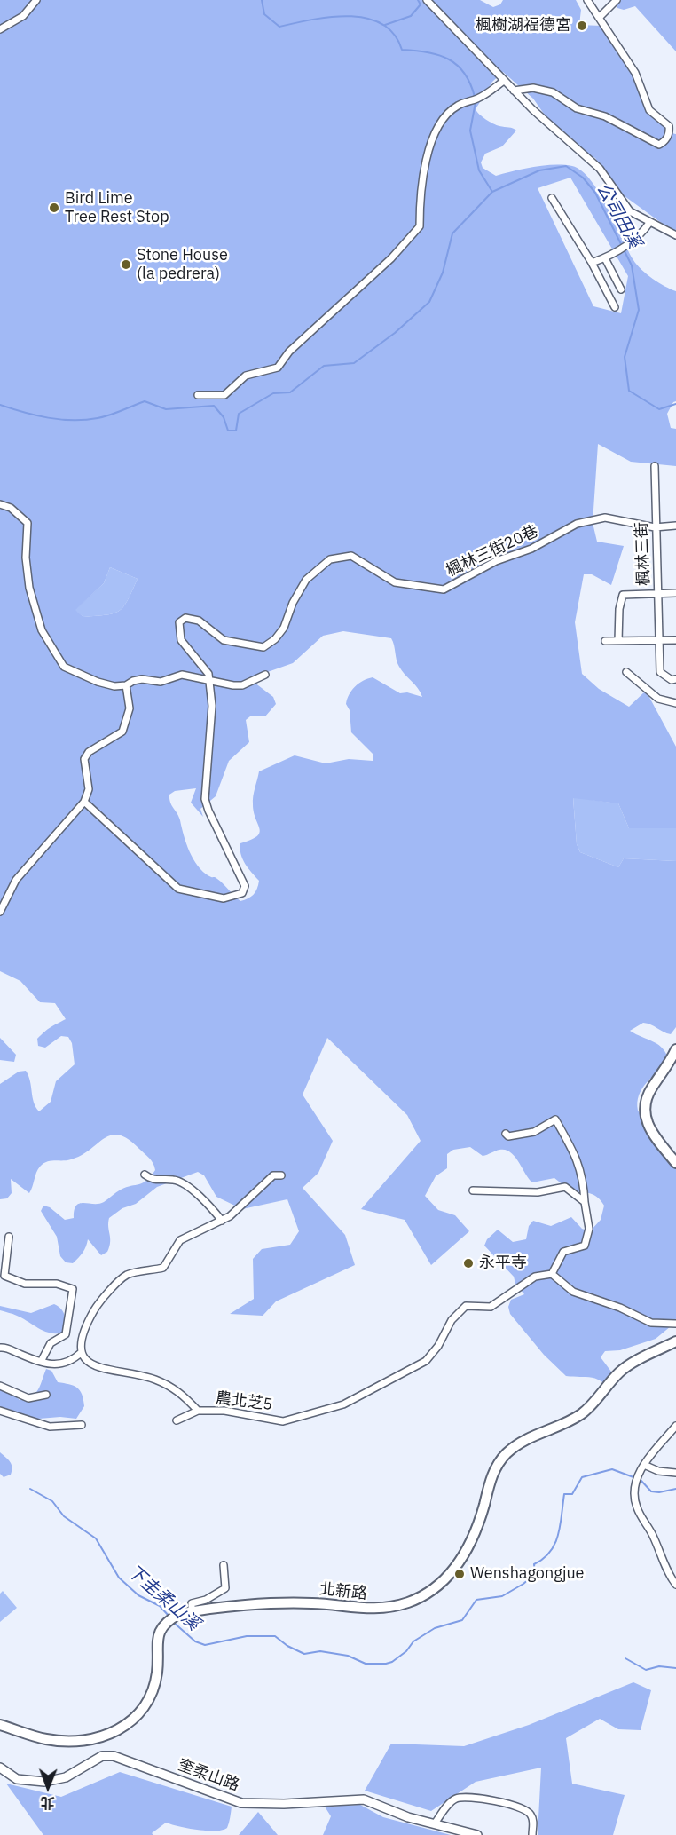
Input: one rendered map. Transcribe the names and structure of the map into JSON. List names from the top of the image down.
{
  "streets": {
    "main road": ["北新路"],
    "street": [
      "楓林三街20巷",
      "楓林三街",
      "農北芝5",
      "奎柔山路"
    ]
  },
  "crossings": [
    ["楓林三街20巷", "楓林三街"]
  ],
  "water": ["公司田溪", "下圭柔山溪"],
  "places": [
    "楓樹湖福德宮",
    "Bird Lime Tree Rest Stop",
    "Stone House (la pedrera)",
    "永平寺",
    "Wenshagongjue"
  ],
  "north": "bottom"
}
